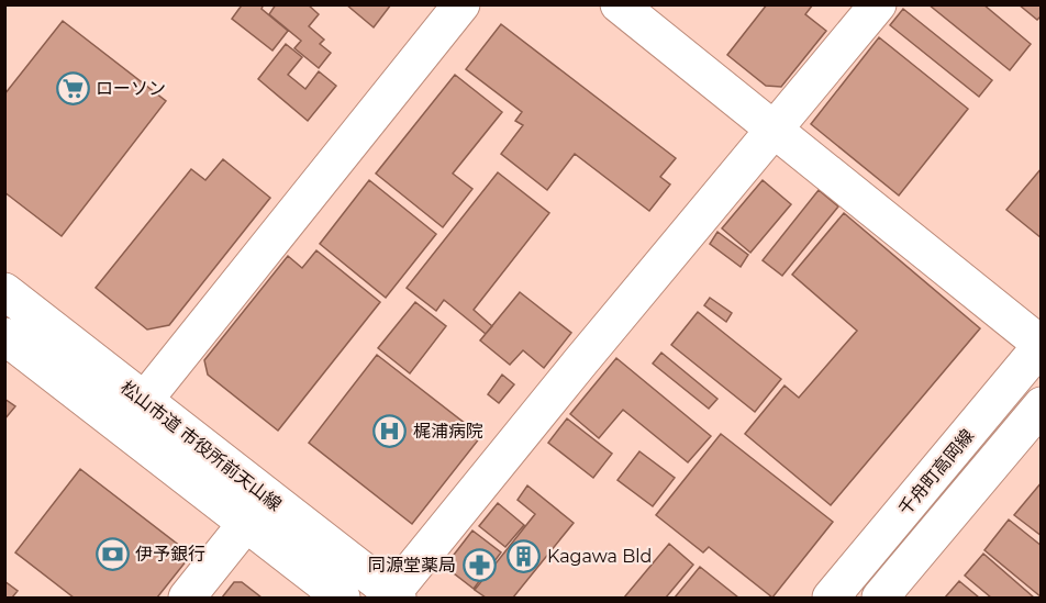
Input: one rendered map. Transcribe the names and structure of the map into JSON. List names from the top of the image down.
{
  "streets": {
    "street": ["松山市道 市役所前天山線", "千舟町高岡線"]
  },
  "places": {
    "supermarket": ["ローソン"],
    "hospital": ["梶浦病院"],
    "bank": ["伊予銀行"],
    "building": ["Kagawa Bld"],
    "pharmacy": ["同源堂薬局"]
  }
}
